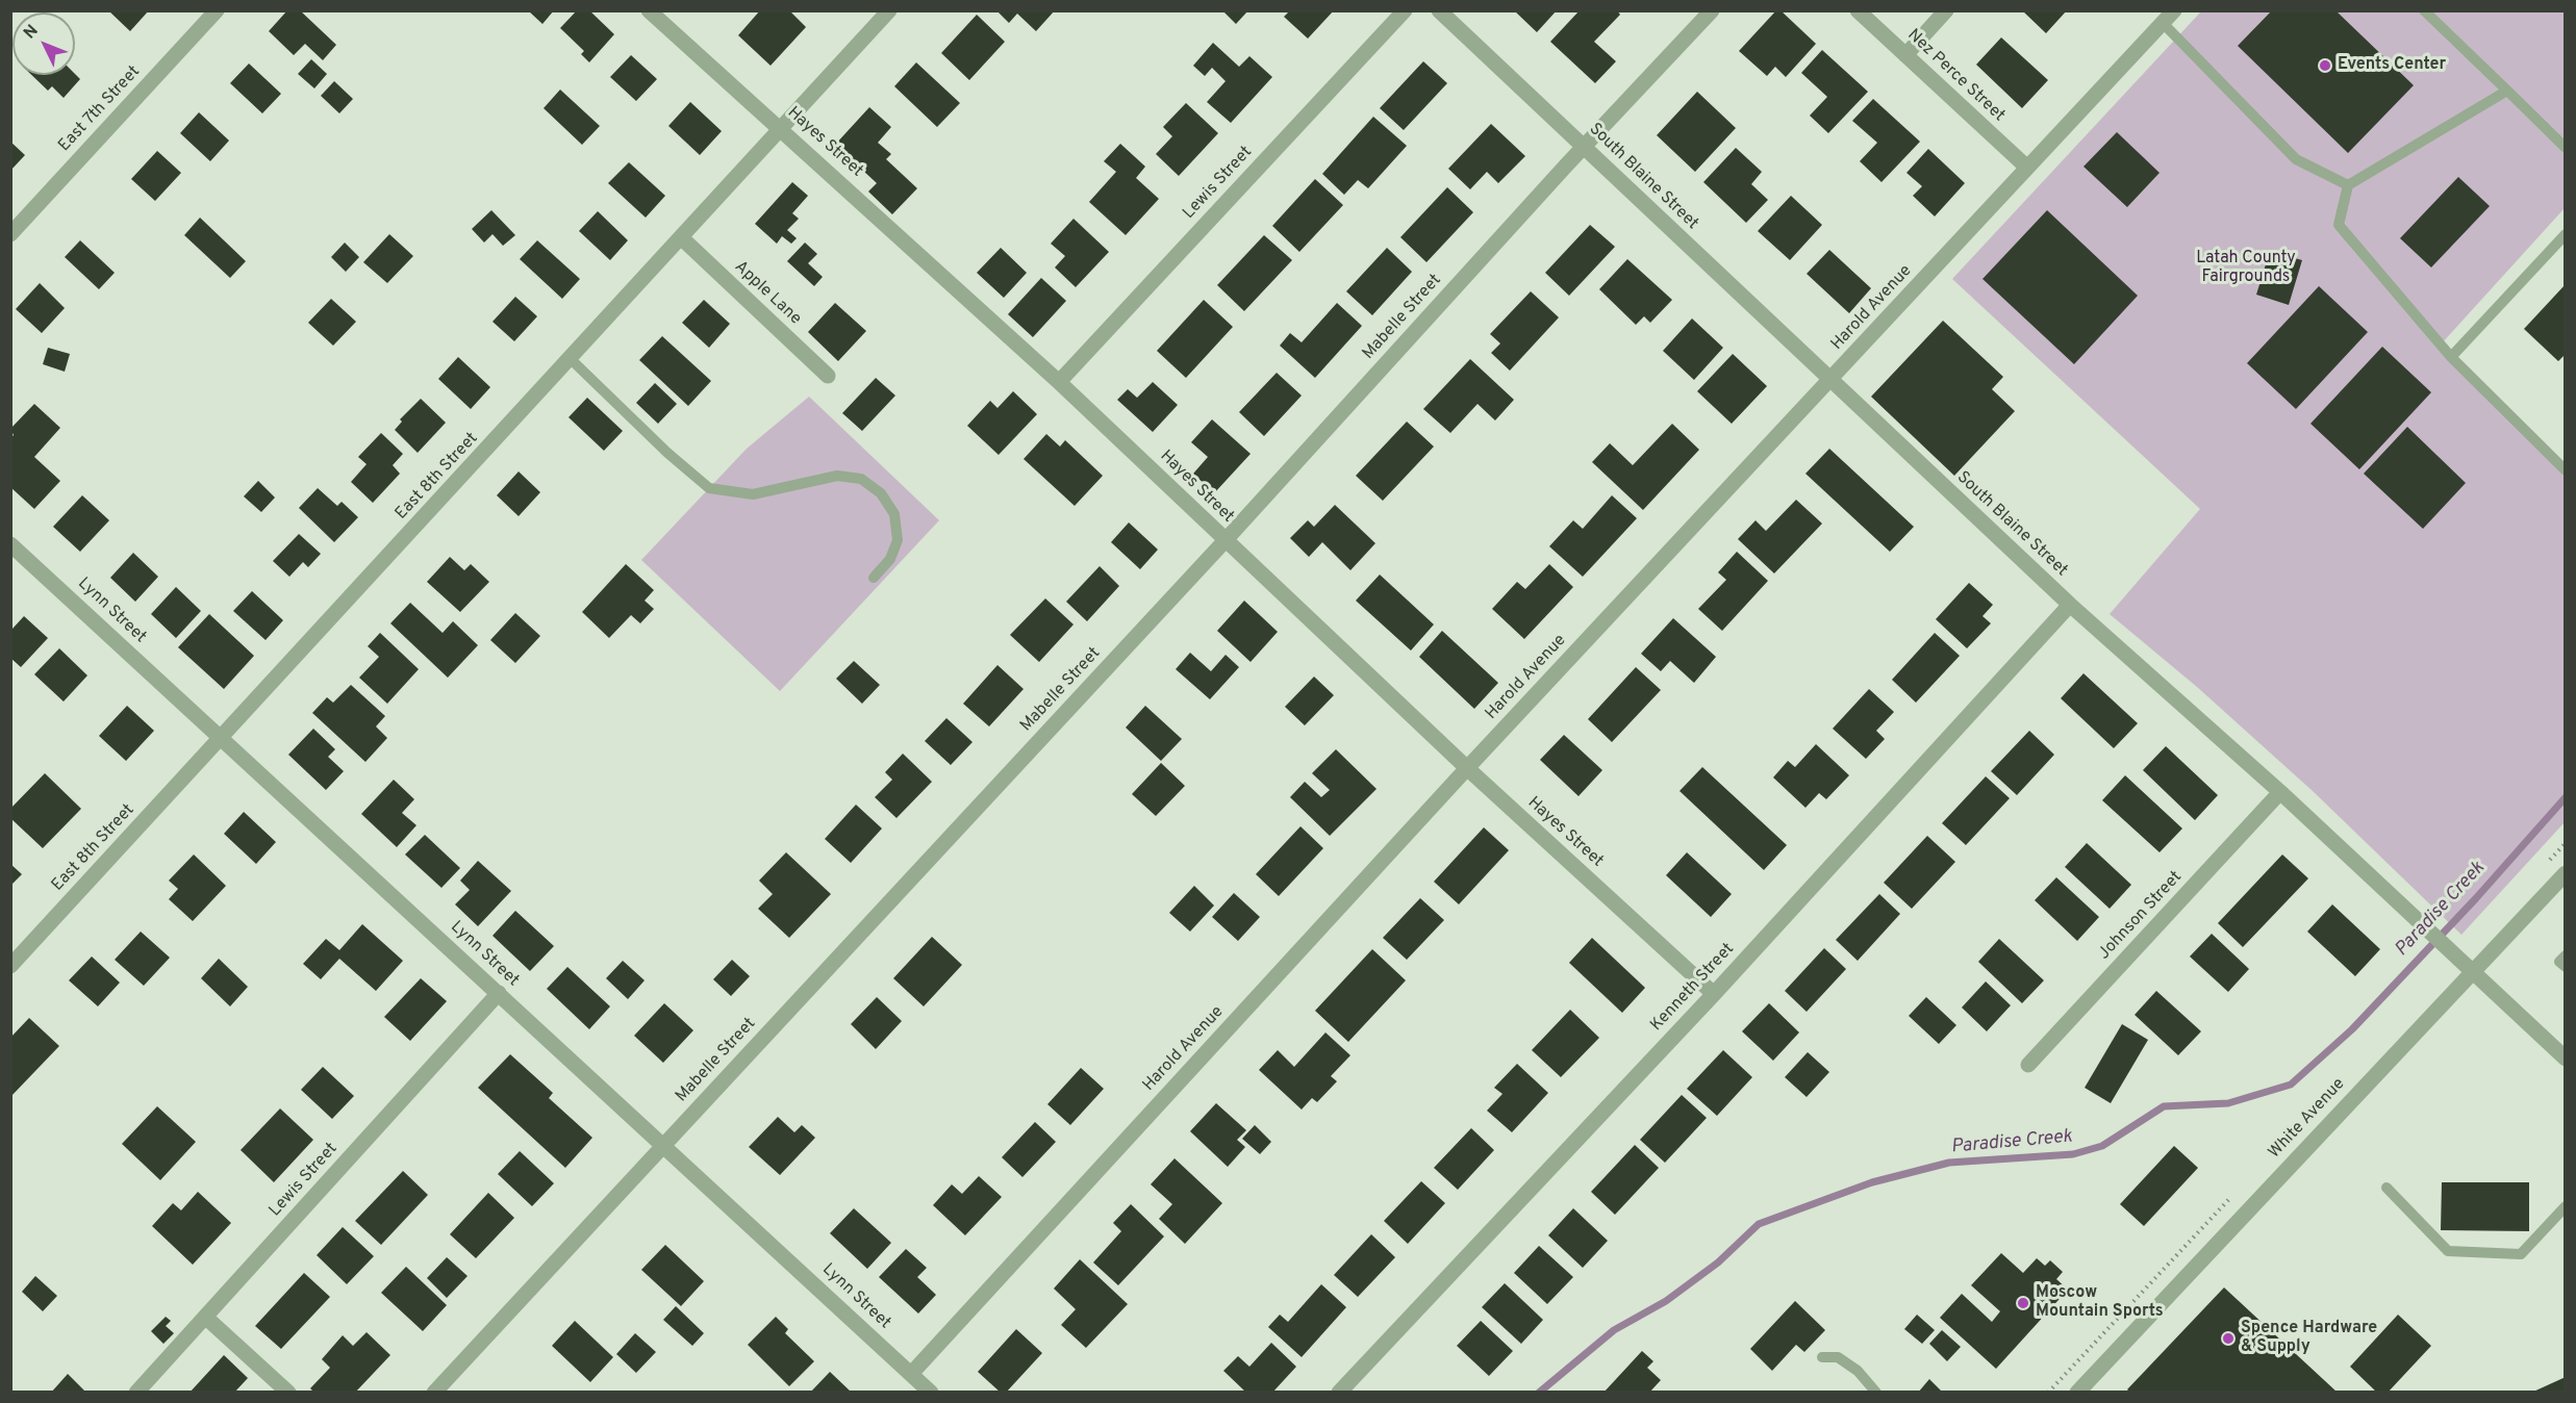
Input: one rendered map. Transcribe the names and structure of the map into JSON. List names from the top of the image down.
{
  "streets": {
    "street": [
      "Nez Perce Street",
      "East 7th Street",
      "Hayes Street",
      "South Blaine Street",
      "Lewis Street",
      "Apple Lane",
      "Harold Avenue",
      "Mabelle Street",
      "East 8th Street",
      "Lynn Street",
      "Johnson Street",
      "Kenneth Street",
      "White Avenue"
    ]
  },
  "crossings": [
    ["Nez Perce Street", "Harold Avenue"],
    ["Hayes Street", "Lewis Street"],
    ["Hayes Street", "Harold Avenue"],
    ["Hayes Street", "Mabelle Street"],
    ["Hayes Street", "East 8th Street"],
    ["Hayes Street", "Kenneth Street"],
    ["South Blaine Street", "Harold Avenue"],
    ["South Blaine Street", "Mabelle Street"],
    ["South Blaine Street", "Johnson Street"],
    ["South Blaine Street", "Kenneth Street"],
    ["South Blaine Street", "White Avenue"],
    ["Lewis Street", "Lynn Street"],
    ["Apple Lane", "East 8th Street"],
    ["Harold Avenue", "Lynn Street"],
    ["Mabelle Street", "Lynn Street"],
    ["East 8th Street", "Lynn Street"]
  ],
  "water": ["Paradise Creek"],
  "parks": ["Latah County Fairgrounds"],
  "places": ["Events Center", "Moscow Mountain Sports", "Spence Hardware & Supply"],
  "north": "top left"
}
